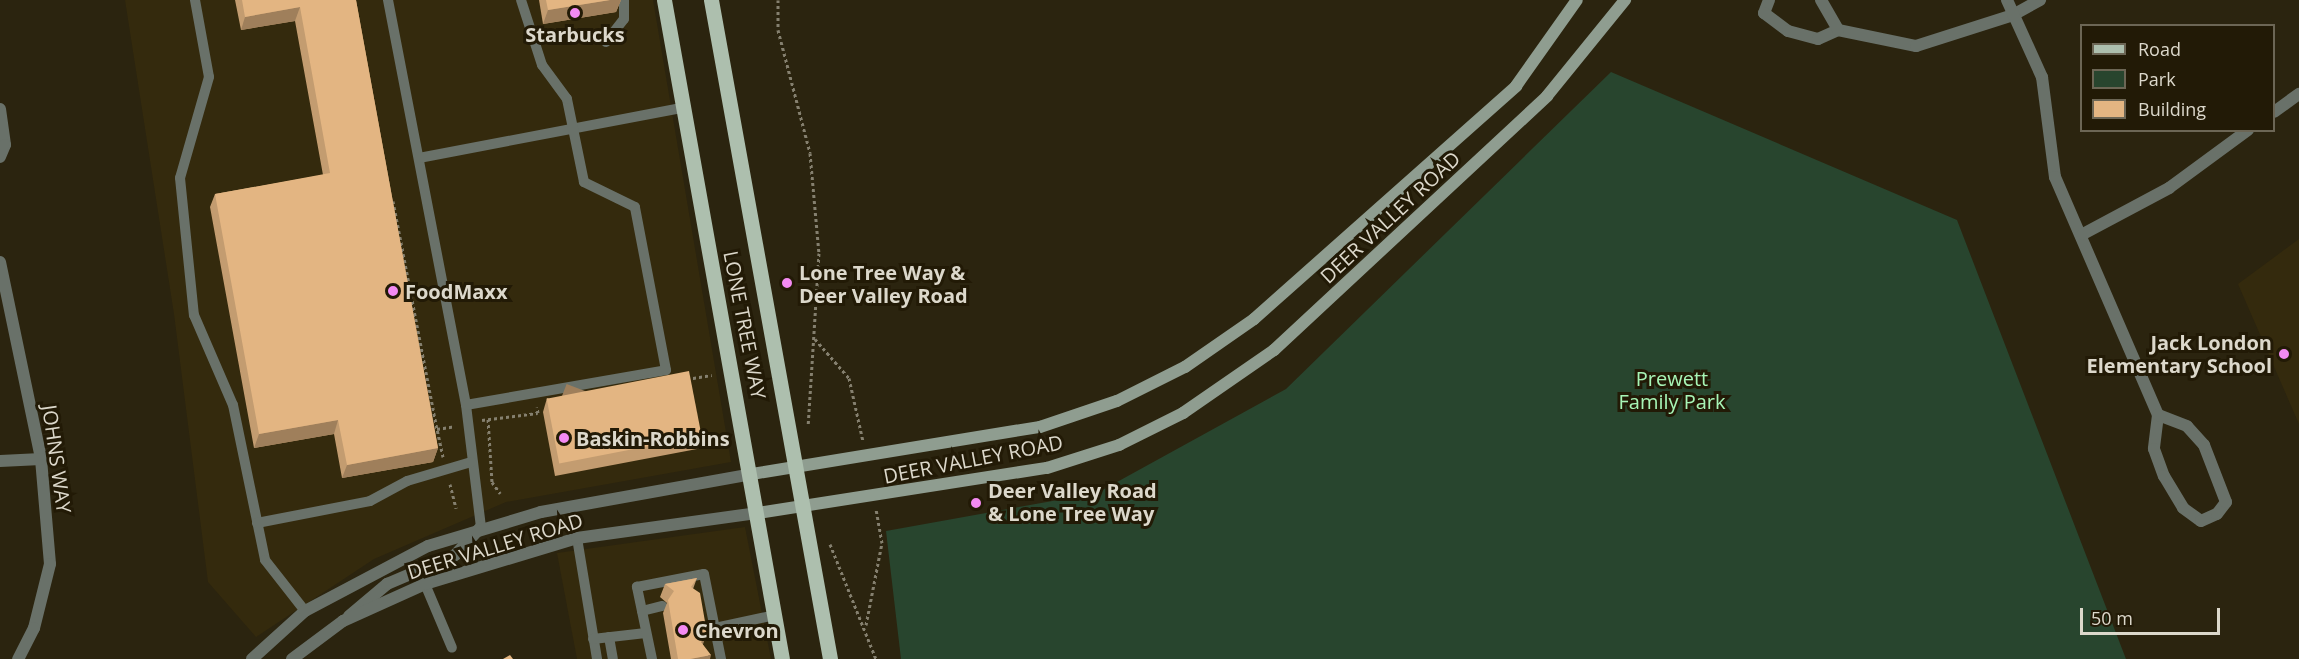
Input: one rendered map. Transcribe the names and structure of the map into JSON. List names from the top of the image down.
{
  "streets": {
    "main road": ["DEER VALLEY ROAD", "LONE TREE WAY"],
    "street": ["JOHNS WAY"]
  },
  "crossings": [
    ["DEER VALLEY ROAD", "LONE TREE WAY"]
  ],
  "parks": ["Prewett Family Park"],
  "places": [
    "Starbucks",
    "Lone Tree Way & Deer Valley Road",
    "FoodMaxx",
    "Jack London Elementary School",
    "Baskin-Robbins",
    "Deer Valley Road & Lone Tree Way",
    "Chevron"
  ],
  "legend": ["Road", "Park", "Building"],
  "scale_bar": "50 m"
}
